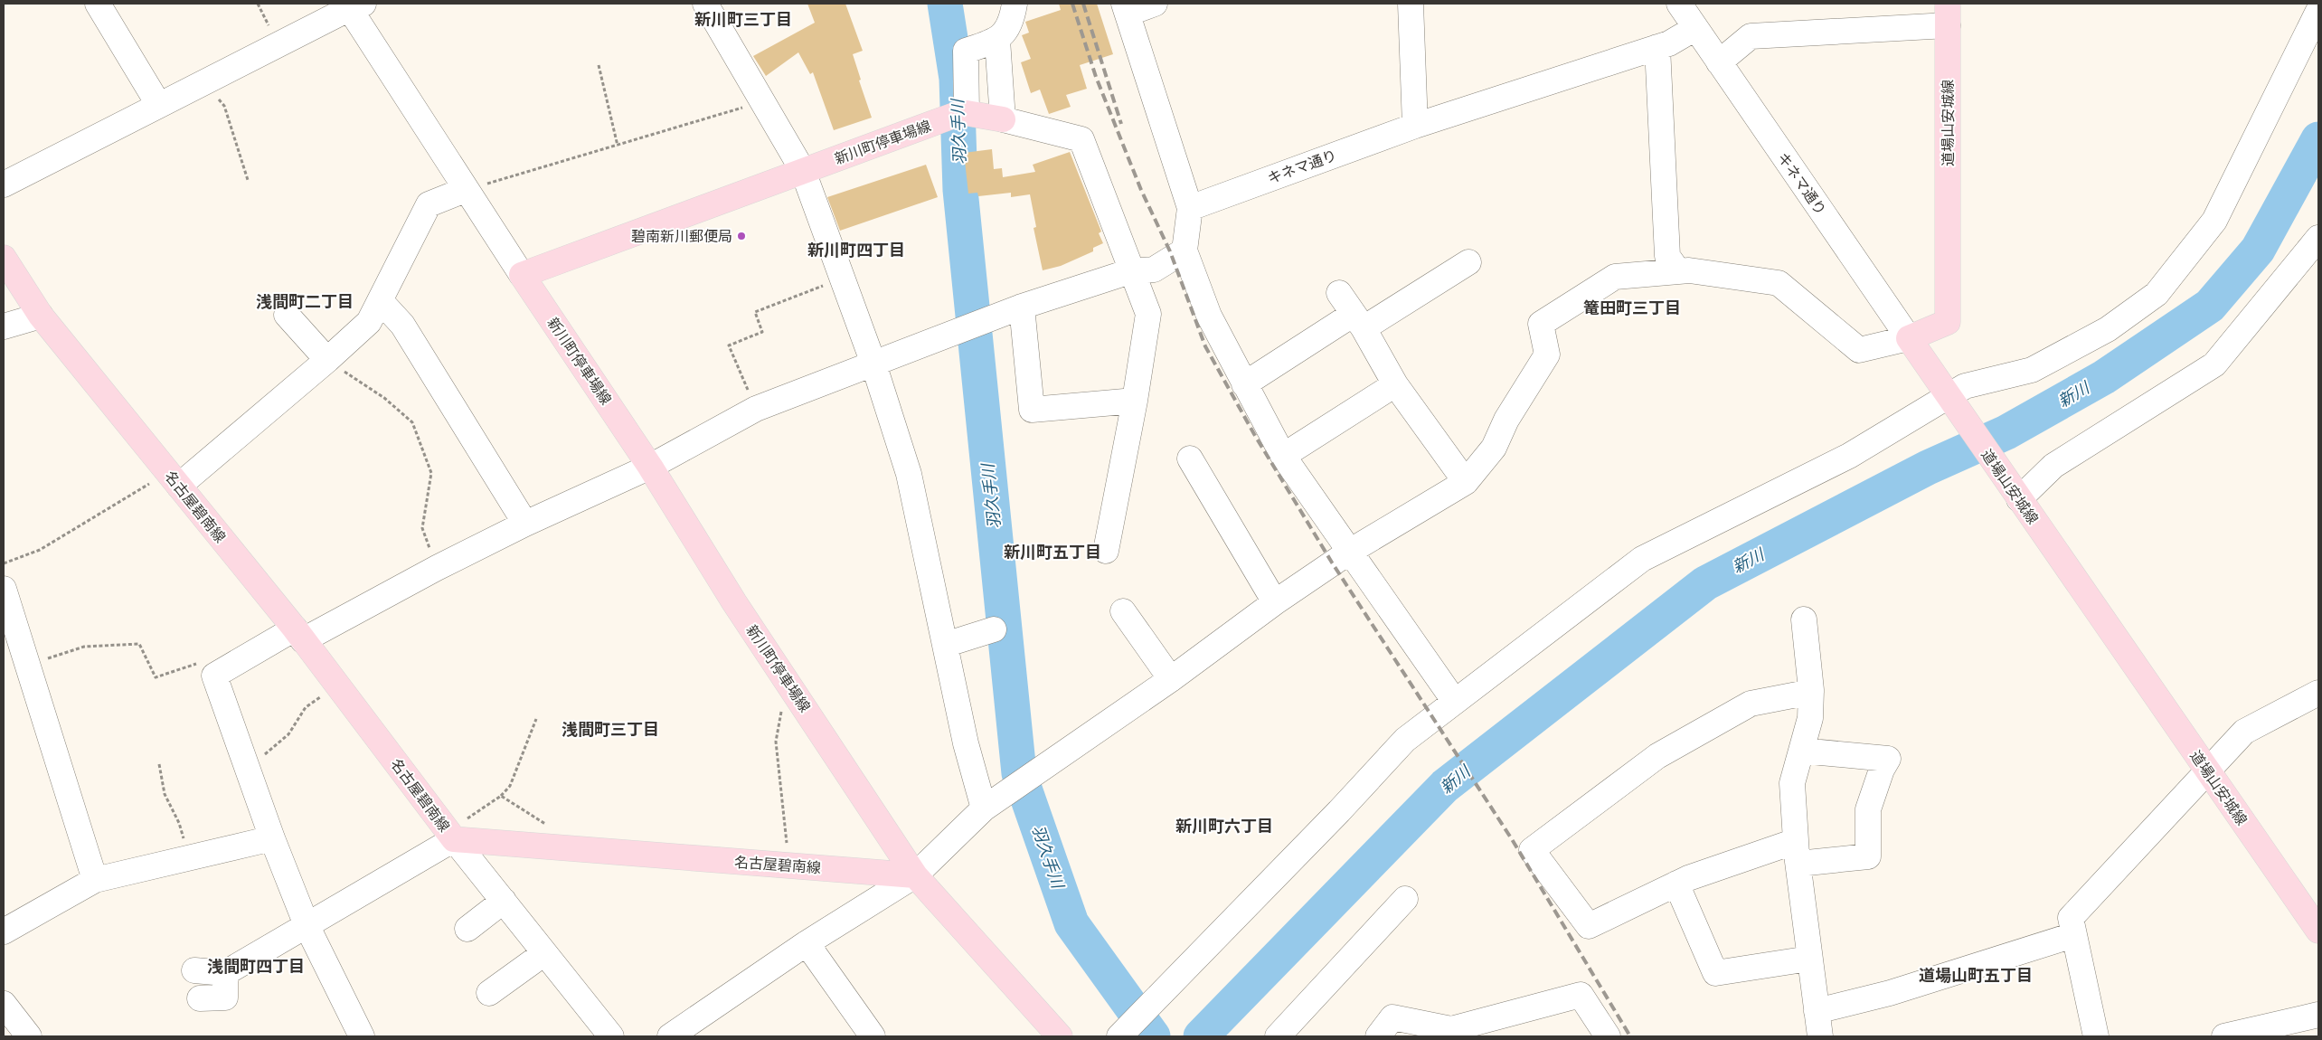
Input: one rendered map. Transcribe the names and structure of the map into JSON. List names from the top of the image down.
{
  "streets": {
    "main road": ["道場山安城線", "新川町停車場線", "名古屋碧南線"],
    "street": ["キネマ通り"]
  },
  "crossings": [
    ["道場山安城線", "キネマ通り"],
    ["新川町停車場線", "名古屋碧南線"]
  ],
  "districts": [
    "新川町三丁目",
    "新川町四丁目",
    "浅間町二丁目",
    "篭田町三丁目",
    "新川町五丁目",
    "浅間町三丁目",
    "新川町六丁目",
    "浅間町四丁目",
    "道場山町五丁目"
  ],
  "water": ["羽久手川", "新川"],
  "places": ["碧南新川郵便局"]
}
